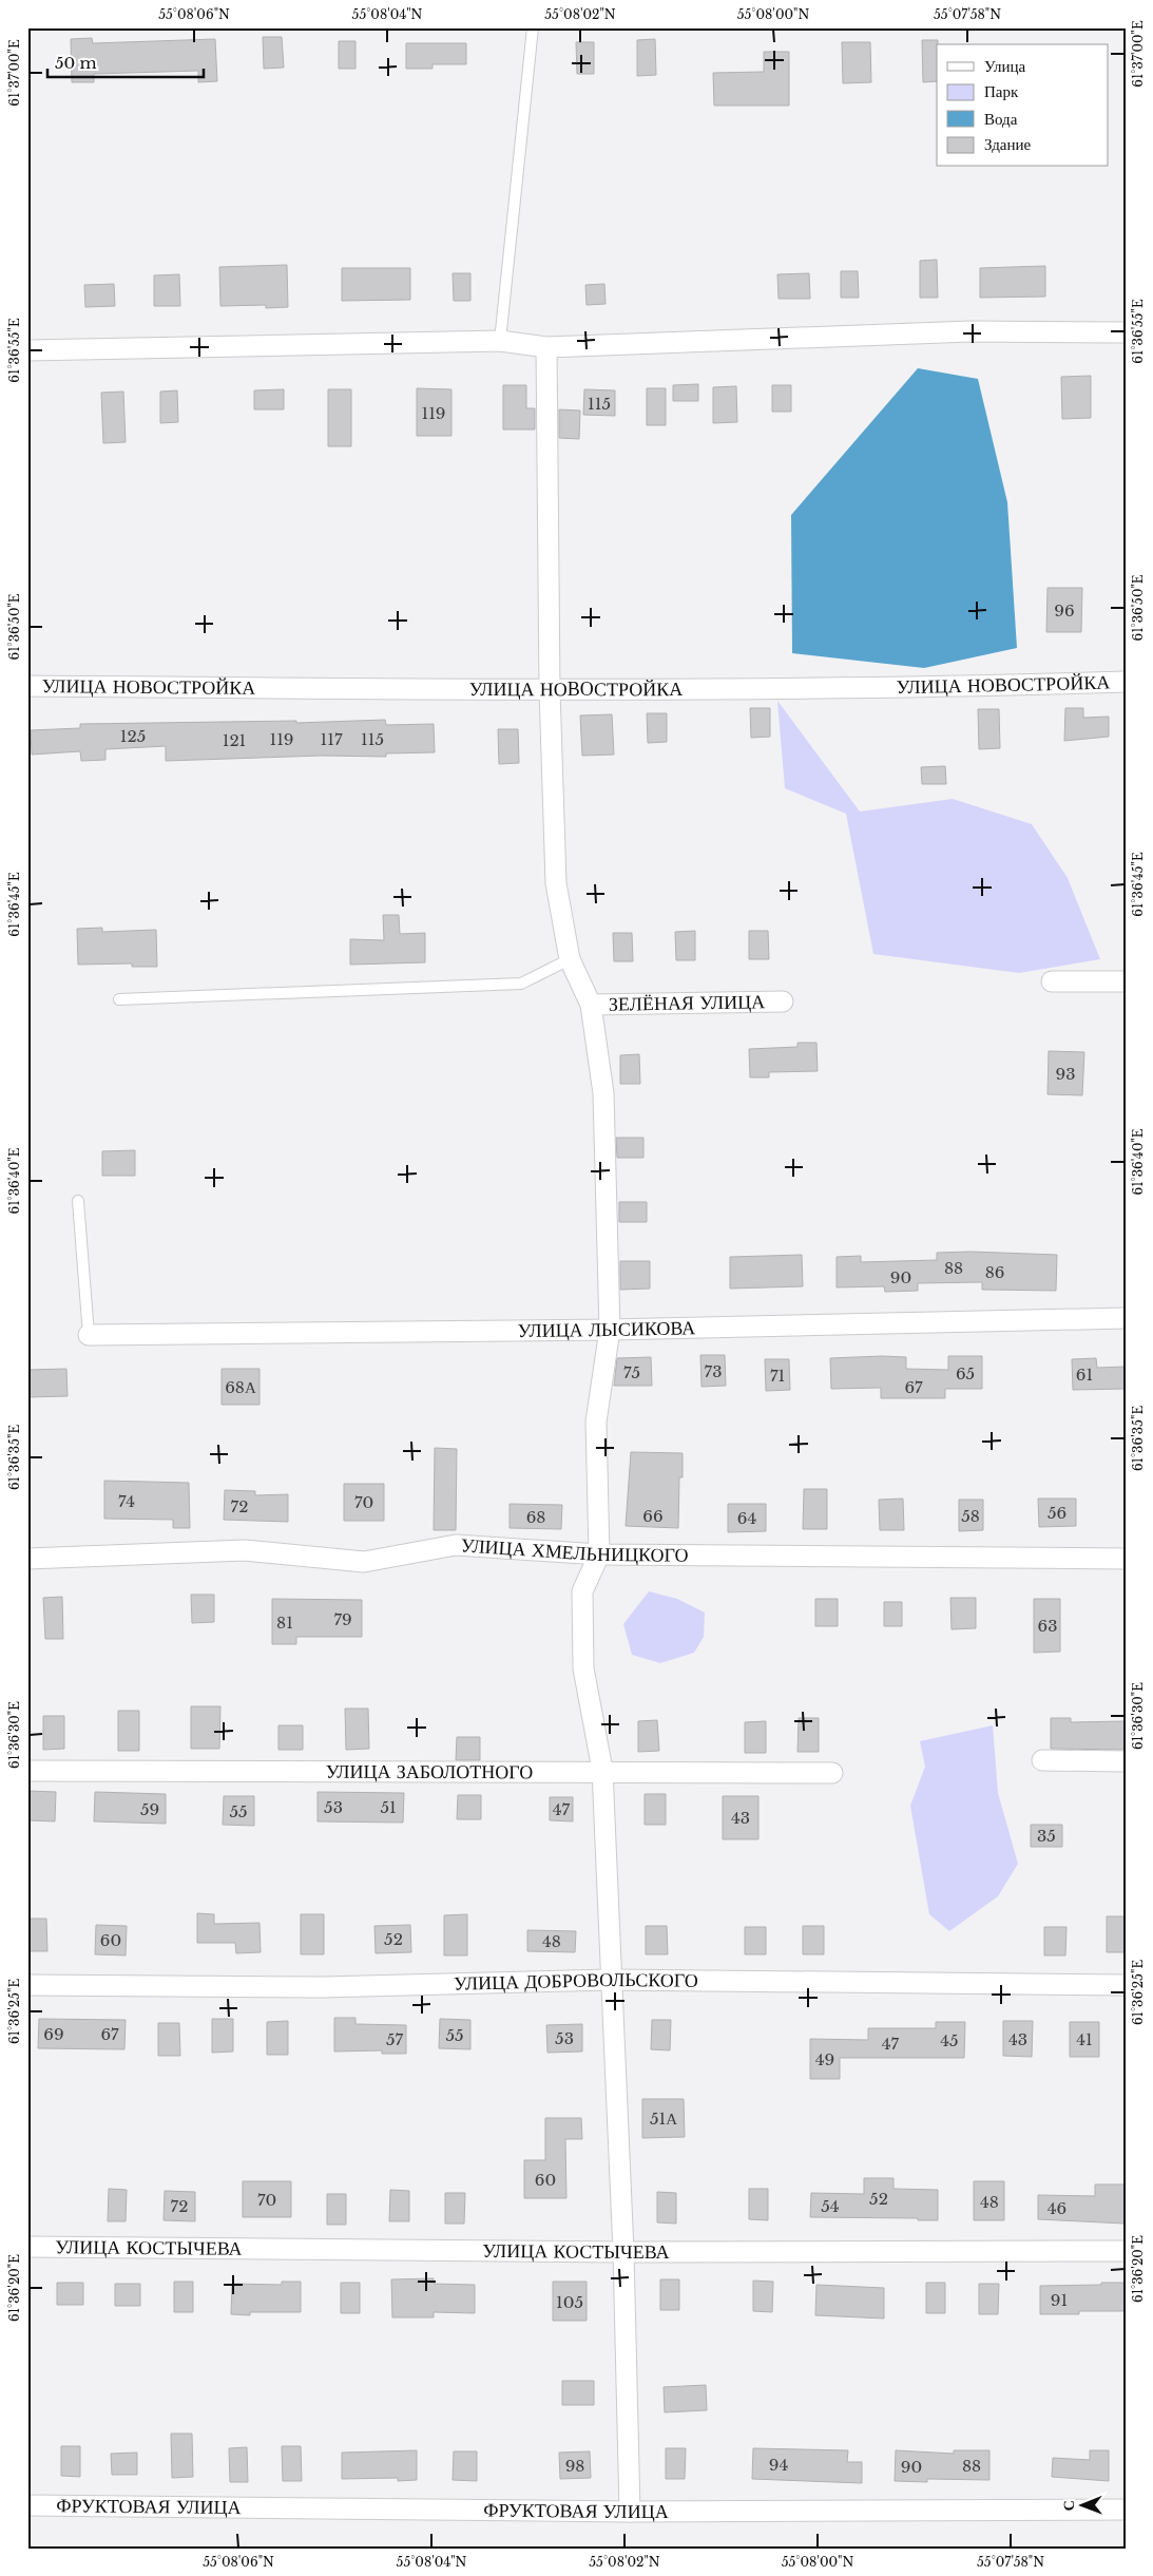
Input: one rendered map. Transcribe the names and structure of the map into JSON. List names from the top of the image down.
{
  "streets": {
    "street": [
      "УЛИЦА НОВОСТРОЙКА",
      "ЗЕЛЁНАЯ УЛИЦА",
      "УЛИЦА ЛЫСИКОВА",
      "УЛИЦА ХМЕЛЬНИЦКОГО",
      "УЛИЦА ЗАБОЛОТНОГО",
      "УЛИЦА ДОБРОВОЛЬСКОГО",
      "УЛИЦА КОСТЫЧЕВА",
      "ФРУКТОВАЯ УЛИЦА"
    ]
  },
  "house_numbers": [
    "115",
    "119",
    "96",
    "125",
    "119",
    "117",
    "115",
    "121",
    "93",
    "88",
    "86",
    "90",
    "73",
    "75",
    "65",
    "61",
    "71",
    "68А",
    "67",
    "74",
    "70",
    "72",
    "56",
    "66",
    "58",
    "68",
    "64",
    "79",
    "81",
    "63",
    "53",
    "51",
    "59",
    "47",
    "55",
    "43",
    "35",
    "52",
    "60",
    "48",
    "69",
    "67",
    "55",
    "53",
    "57",
    "43",
    "41",
    "45",
    "47",
    "49",
    "51А",
    "60",
    "52",
    "70",
    "48",
    "72",
    "54",
    "46",
    "91",
    "105",
    "94",
    "98",
    "88",
    "90"
  ],
  "legend": [
    "Улица",
    "Парк",
    "Вода",
    "Здание"
  ],
  "scale_bar": "50 m",
  "north": "left",
  "coordinates": [
    "55°08'06\"N",
    "55°08'04\"N",
    "55°08'02\"N",
    "55°08'00\"N",
    "55°07'58\"N",
    "61°37'00\"E",
    "61°36'55\"E",
    "61°36'50\"E",
    "61°36'45\"E",
    "61°36'40\"E",
    "61°36'35\"E",
    "61°36'30\"E",
    "61°36'25\"E",
    "61°36'20\"E"
  ]
}
